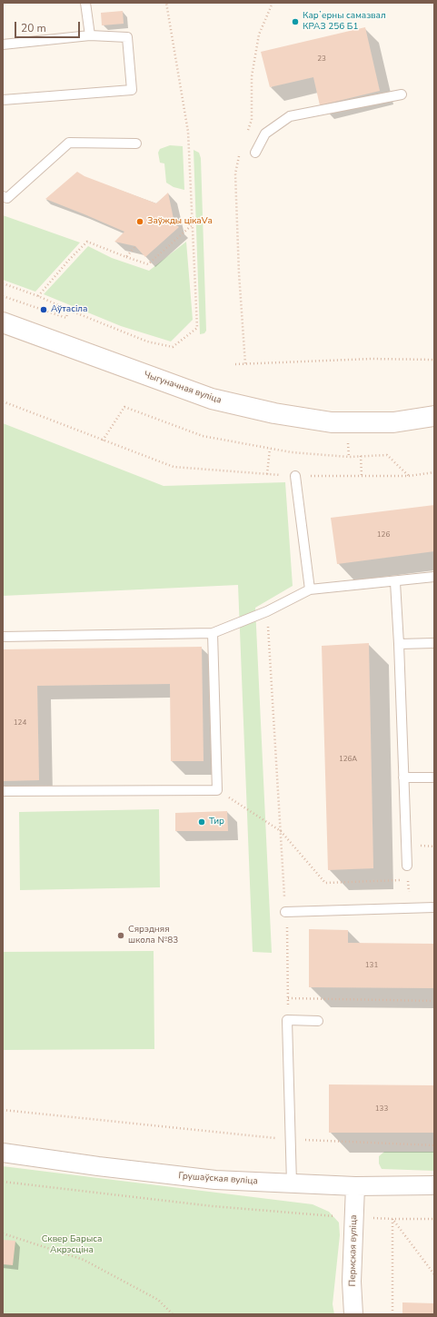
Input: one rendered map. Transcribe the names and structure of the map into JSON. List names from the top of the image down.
{
  "streets": {
    "main road": ["Чыгуначная вуліца"],
    "street": ["Грушаўская вуліца", "Пермская вуліца"]
  },
  "crossings": [
    ["Грушаўская вуліца", "Пермская вуліца"]
  ],
  "parks": ["Сквер Барыса Акрэсціна"],
  "places": [
    "Карʼерны самазвал КРАЗ 256 Б1",
    "Заўжды цікаVа",
    "Аўтасіла",
    "Тир",
    "Сярэдняя школа №83"
  ],
  "house_numbers": [
    "23",
    "126",
    "124",
    "126А",
    "131",
    "133"
  ],
  "scale_bar": "20 m"
}
